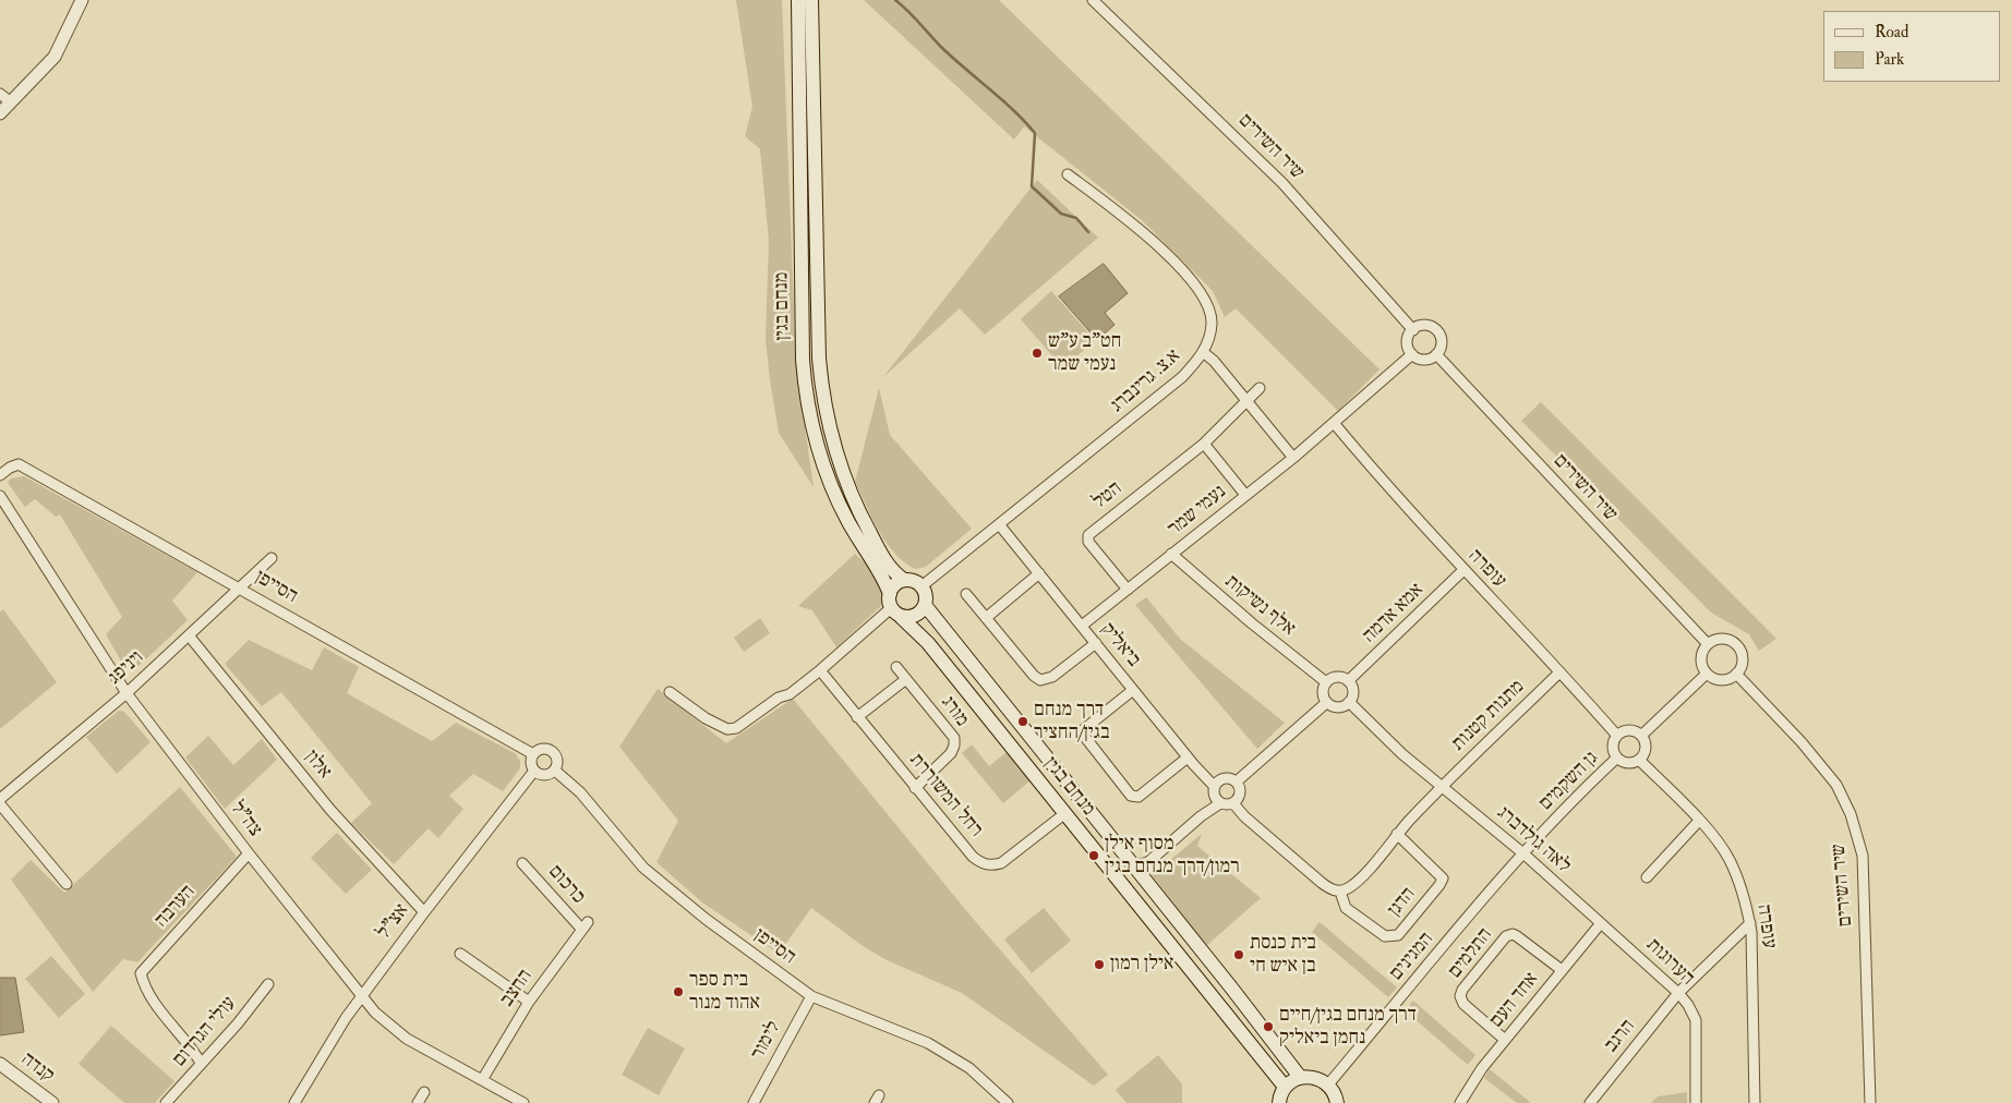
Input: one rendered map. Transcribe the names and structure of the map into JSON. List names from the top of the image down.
{
  "streets": {
    "main road": ["מנחם בגין"],
    "street": [
      "שיר השירים",
      "א.צ. גרינברג",
      "הטל",
      "נעמי שמר",
      "עופרה",
      "הסייפן",
      "אלף נשיקות",
      "אמא אדמה",
      "ביאליק",
      "ויניפג",
      "מורג",
      "מתנות קטנות",
      "אלון",
      "גן השקמים",
      "רחל המשוררת",
      "צה\"ל",
      "לאה גולדברג",
      "כרכום",
      "הדגן",
      "הערבה",
      "אצ\"ל",
      "התלמים",
      "המגינים",
      "הערוגות",
      "החצב",
      "אחד העם",
      "עולי הגרדום",
      "הרגב",
      "לימור",
      "קנדה"
    ]
  },
  "crossings": [
    ["שיר השירים", "נעמי שמר"],
    ["מנחם בגין", "א.צ. גרינברג"],
    ["מנחם בגין", "רחל המשוררת"],
    ["א.צ. גרינברג", "ביאליק"],
    ["הטל", "נעמי שמר"],
    ["נעמי שמר", "עופרה"],
    ["נעמי שמר", "אלף נשיקות"],
    ["נעמי שמר", "ביאליק"],
    ["עופרה", "אמא אדמה"],
    ["עופרה", "מתנות קטנות"],
    ["עופרה", "גן השקמים"],
    ["עופרה", "הרגב"],
    ["הסייפן", "ויניפג"],
    ["הסייפן", "אצ\"ל"],
    ["הסייפן", "לימור"],
    ["אלף נשיקות", "אמא אדמה"],
    ["ויניפג", "אלון"],
    ["ויניפג", "צה\"ל"],
    ["מורג", "רחל המשוררת"],
    ["מתנות קטנות", "לאה גולדברג"],
    ["אלון", "אצ\"ל"],
    ["גן השקמים", "לאה גולדברג"],
    ["גן השקמים", "המגינים"],
    ["צה\"ל", "הערבה"],
    ["צה\"ל", "אצ\"ל"],
    ["צה\"ל", "החצב"],
    ["לאה גולדברג", "המגינים"],
    ["לאה גולדברג", "הערוגות"],
    ["לאה גולדברג", "אחד העם"],
    ["כרכום", "החצב"],
    ["הערבה", "עולי הגרדום"],
    ["התלמים", "אחד העם"],
    ["הערוגות", "אחד העם"],
    ["הערוגות", "הרגב"]
  ],
  "places": [
    "חט\"ב ע\"ש נעמי שמר",
    "דרך מנחם בגין/החציר",
    "מסוף אילן רמון/דרך מנחם בגין",
    "בית כנסת בן איש חי",
    "אילן רמון",
    "בית ספר אהוד מנור",
    "דרך מנחם בגין/חיים נחמן ביאליק"
  ],
  "legend": ["Road", "Park"]
}
